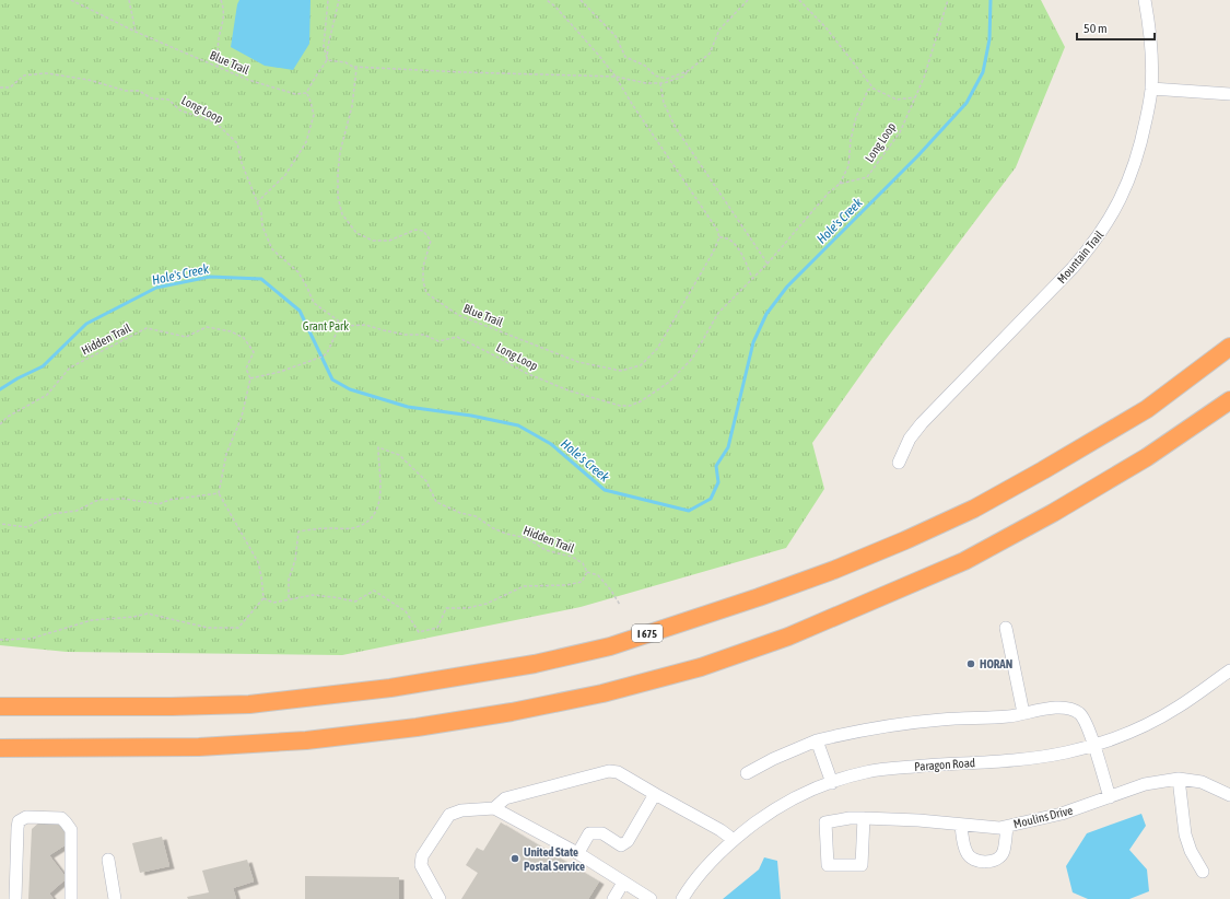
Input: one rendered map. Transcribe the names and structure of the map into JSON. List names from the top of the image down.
{
  "streets": {
    "highway": ["I 675"],
    "street": ["Mountain Trail", "Paragon Road", "Moulins Drive"],
    "path": ["Blue Trail", "Long Loop", "Hidden Trail"]
  },
  "water": ["Hole's Creek"],
  "parks": ["Grant Park"],
  "places": ["HORAN", "United State Postal Service"],
  "scale_bar": "50 m"
}
